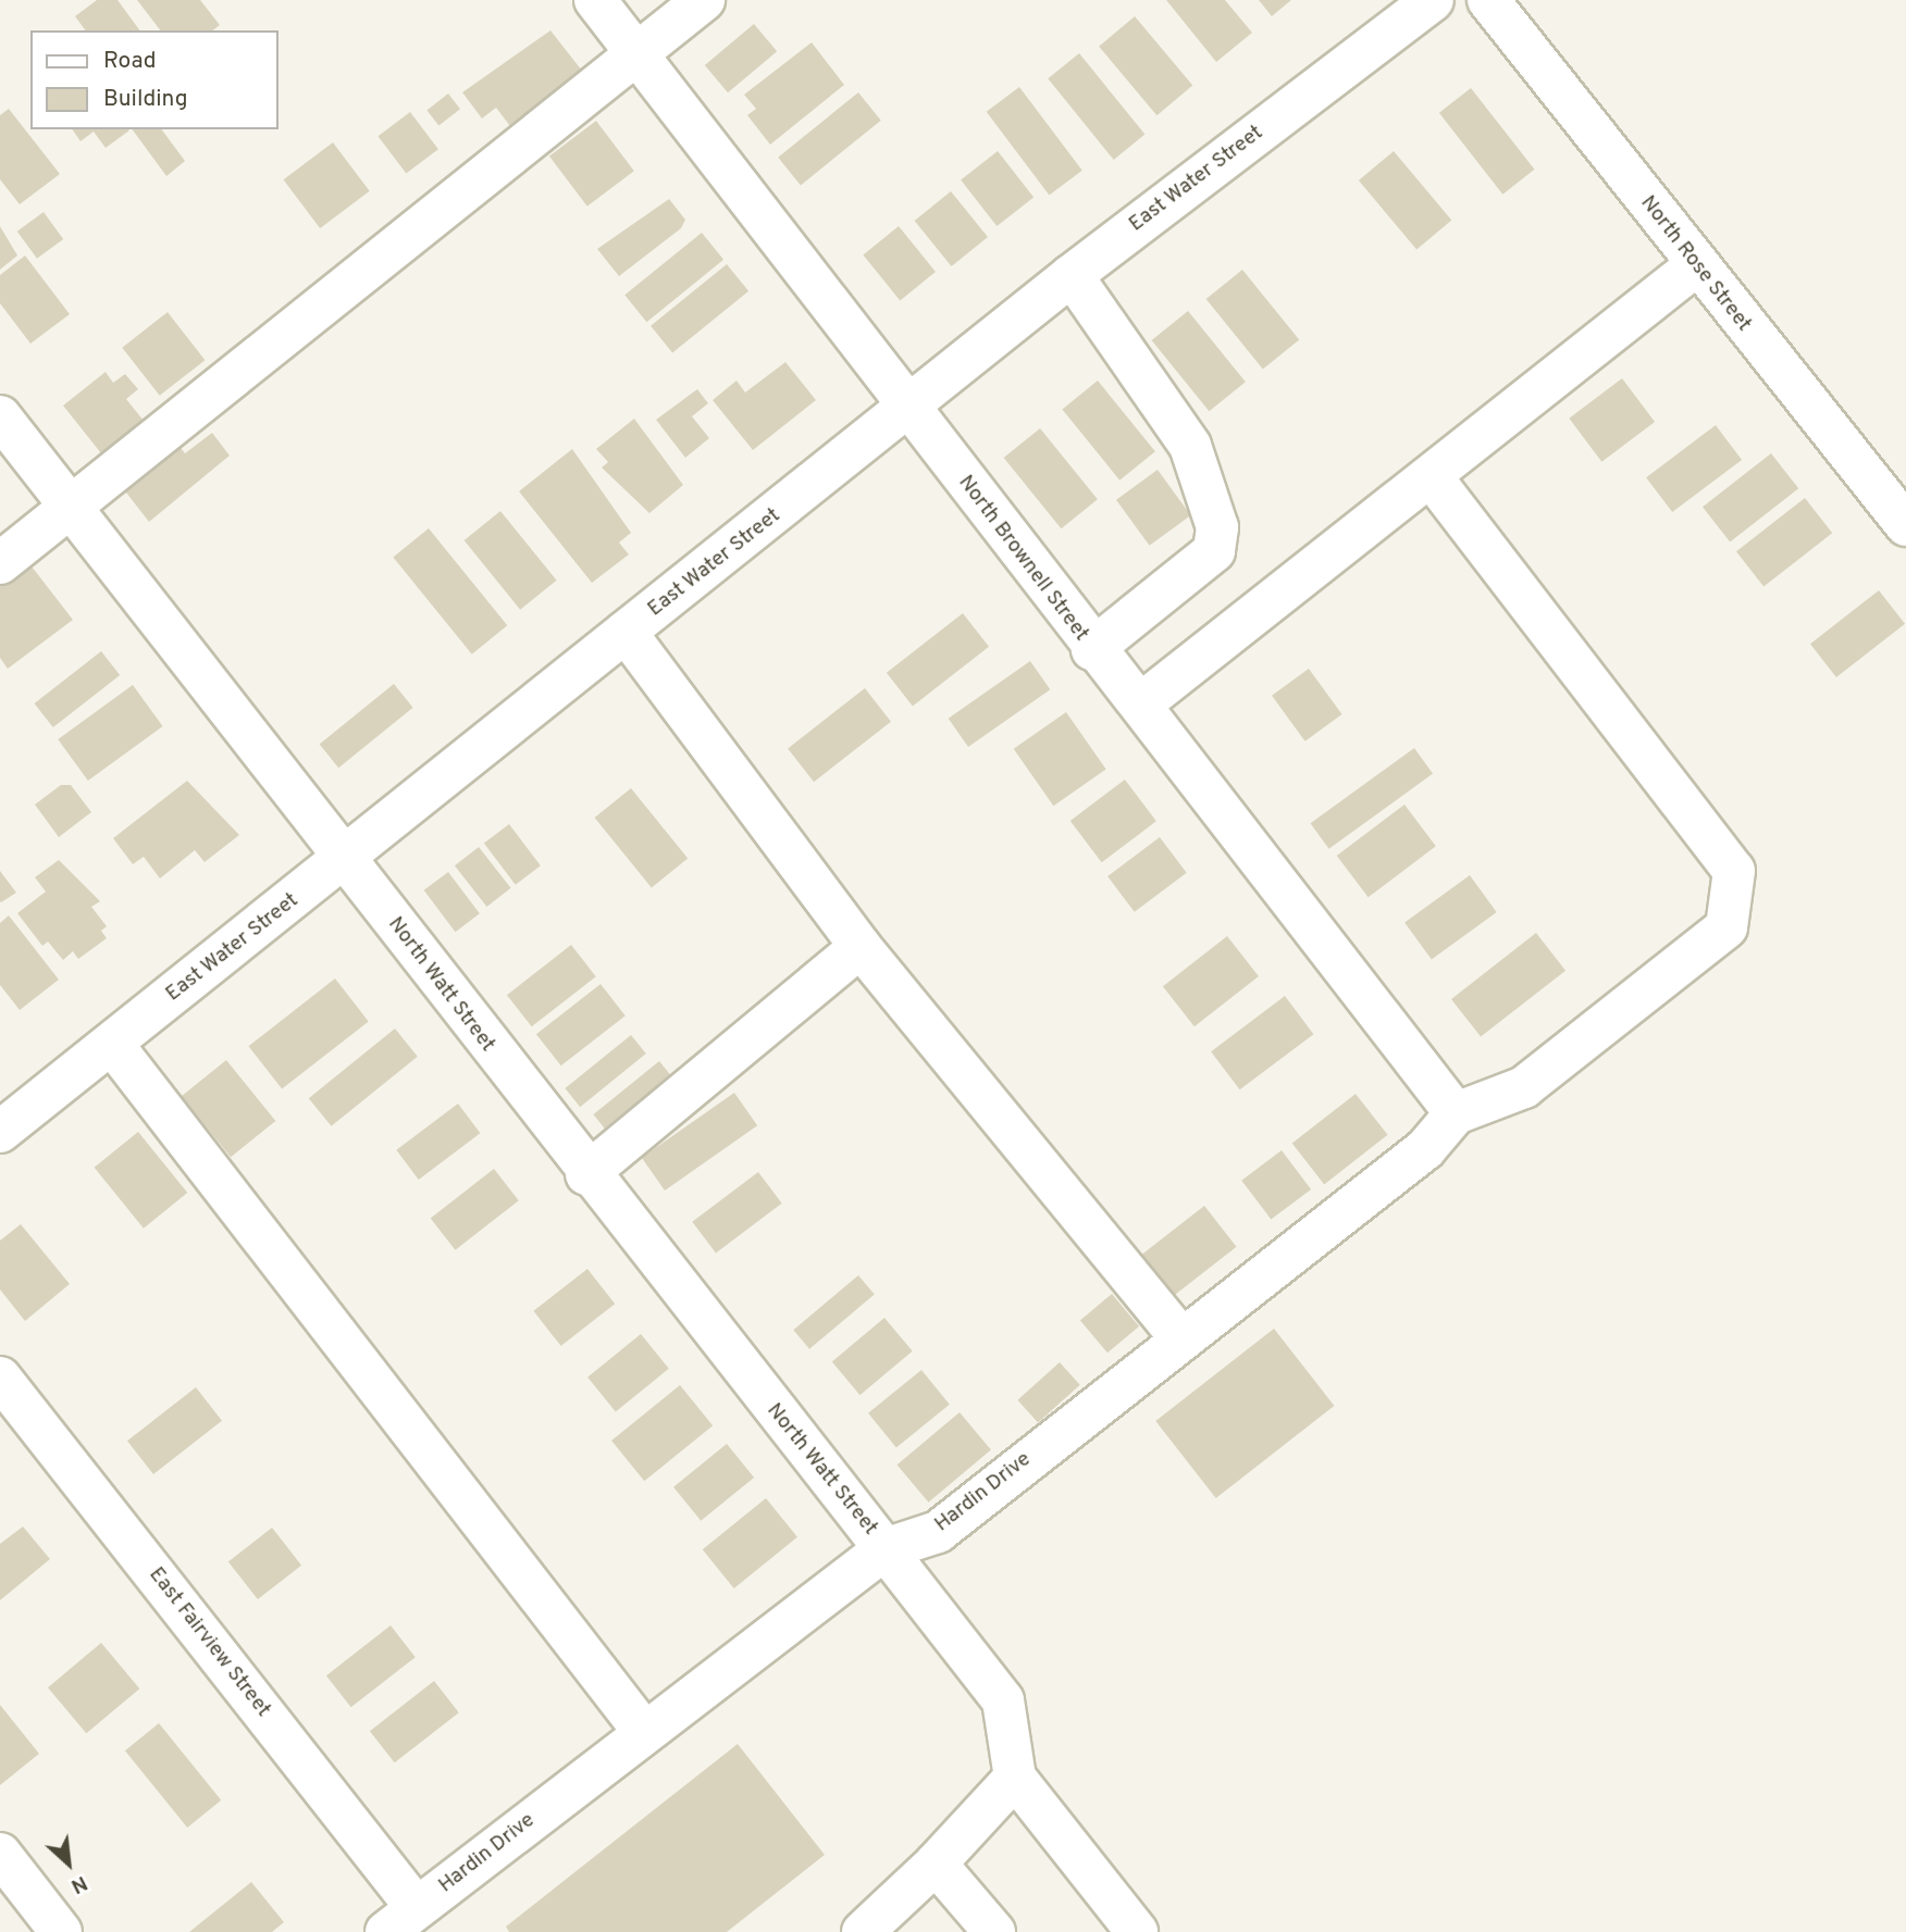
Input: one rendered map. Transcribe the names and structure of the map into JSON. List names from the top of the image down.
{
  "streets": {
    "street": [
      "East Water Street",
      "North Rose Street",
      "North Brownell Street",
      "North Watt Street",
      "Hardin Drive",
      "East Fairview Street"
    ]
  },
  "crossings": [
    ["East Water Street", "North Brownell Street"],
    ["East Water Street", "North Watt Street"],
    ["North Brownell Street", "Hardin Drive"],
    ["North Watt Street", "Hardin Drive"],
    ["Hardin Drive", "East Fairview Street"]
  ],
  "legend": ["Road", "Building"],
  "north": "bottom right"
}
